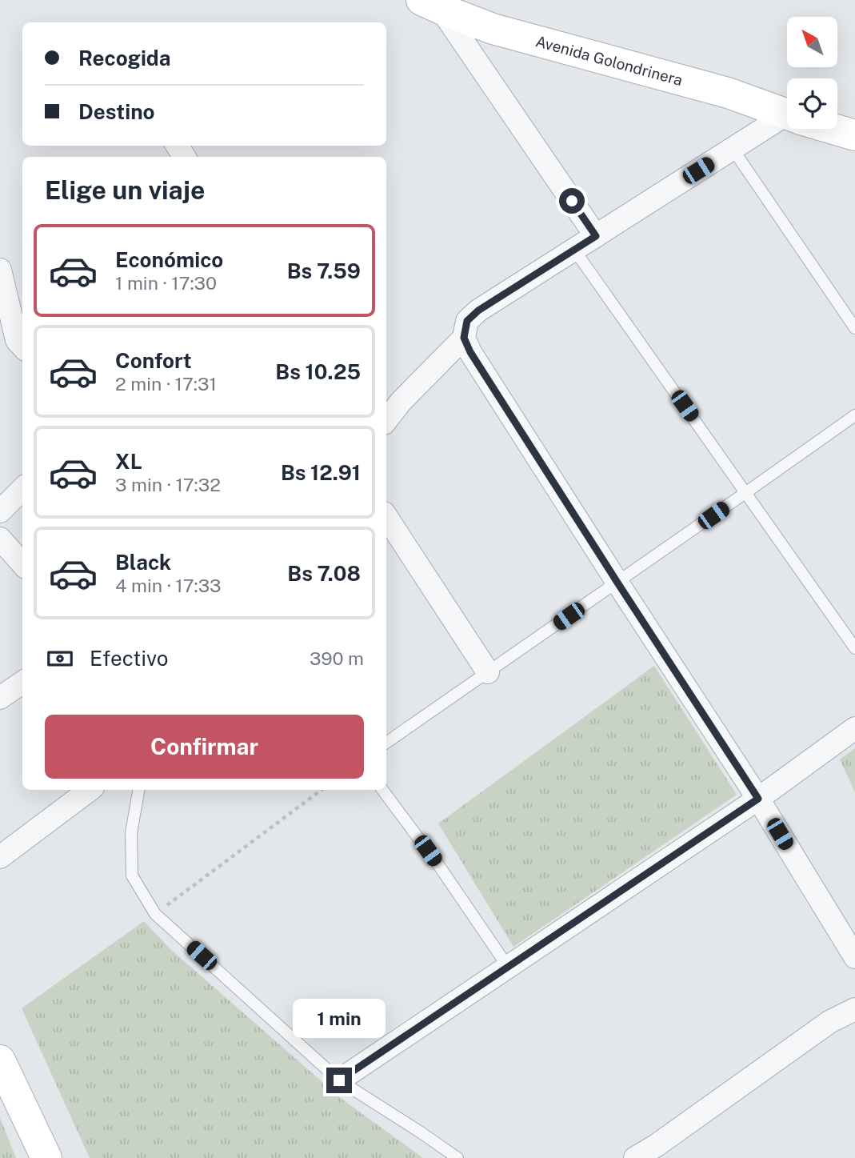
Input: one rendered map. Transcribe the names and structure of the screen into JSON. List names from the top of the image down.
{
  "streets": {
    "street": ["Avenida Golondrinera"]
  },
  "north": "top left",
  "page": {
    "banner": ["Recogida", "Destino"],
    "heading": "Elige un viaje",
    "list": [
      {
        "name": "Económico",
        "note": "1 min · 17:30",
        "value": "Bs 7.59"
      },
      {
        "name": "Confort",
        "note": "2 min · 17:31",
        "value": "Bs 10.25"
      },
      {
        "name": "XL",
        "note": "3 min · 17:32",
        "value": "Bs 12.91"
      },
      {
        "name": "Black",
        "note": "4 min · 17:33",
        "value": "Bs 7.08"
      }
    ],
    "pay": ["Efectivo", "390 m"],
    "buttons": "Confirmar",
    "bubble": "1 min"
  }
}
